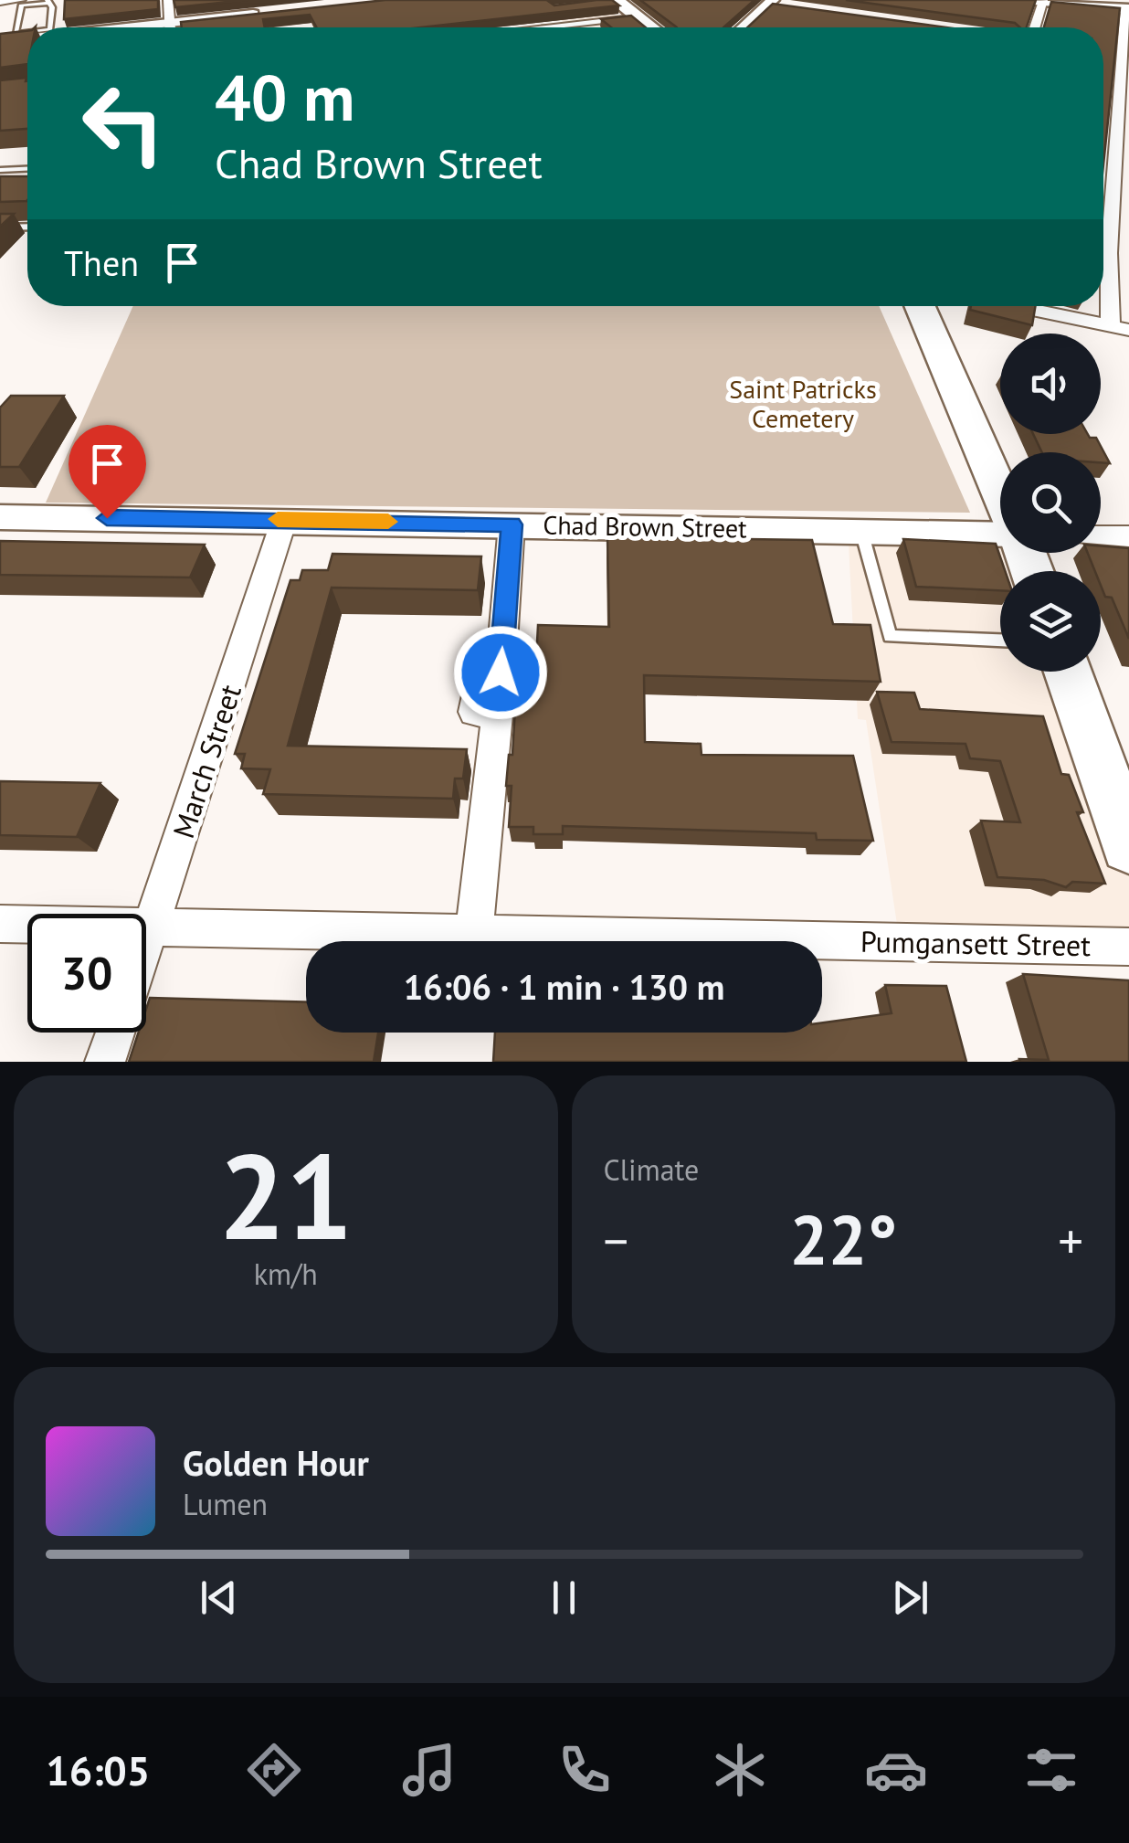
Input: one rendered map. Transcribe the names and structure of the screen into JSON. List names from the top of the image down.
{
  "streets": {
    "street": ["Chad Brown Street", "March Street", "Pumgansett Street"]
  },
  "crossings": [
    ["Chad Brown Street", "March Street"],
    ["March Street", "Pumgansett Street"]
  ],
  "parks": ["Saint Patricks Cemetery"],
  "page": {
    "turn": ["40 m", "Chad Brown Street"],
    "then": "Then",
    "limit": "30",
    "trip": "16:06 · 1 min · 130 m",
    "tile": [
      ["21", "km/h"],
      "Climate"
    ],
    "heat": ["−", "22°", "+"],
    "song": ["Golden Hour", "Lumen"],
    "tabs": "16:05"
  }
}
